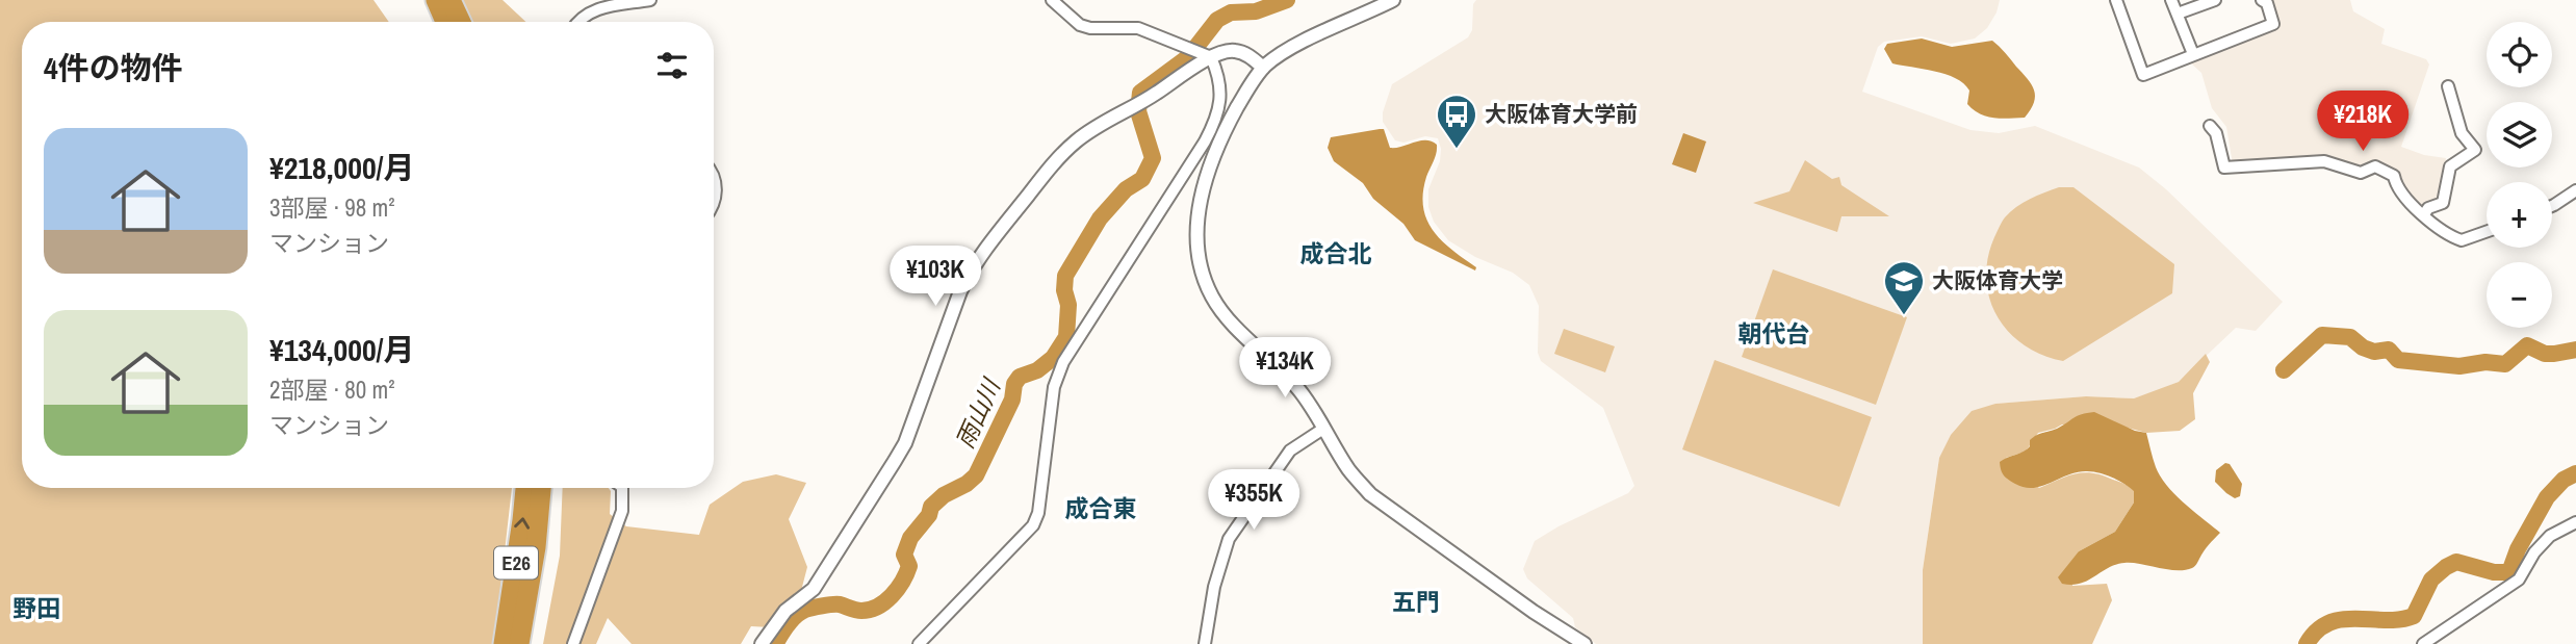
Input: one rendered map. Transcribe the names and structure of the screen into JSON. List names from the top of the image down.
{
  "streets": {
    "highway": ["E26"]
  },
  "districts": [
    "成合北",
    "朝代台",
    "成合東",
    "五門",
    "野田"
  ],
  "water": ["雨山川"],
  "places": {
    "bus stop": ["大阪体育大学前"],
    "school or university": ["大阪体育大学"]
  },
  "page": {
    "map_buttons": ["+", "−"],
    "heading": "4件の物件",
    "price": [
      "¥218K",
      "¥103K",
      "¥134K",
      "¥355K"
    ],
    "list": [
      {
        "name": "¥218,000/月",
        "note": "3部屋 · 98 m² · マンション"
      },
      {
        "name": "¥134,000/月",
        "note": "2部屋 · 80 m² · マンション"
      }
    ]
  }
}
